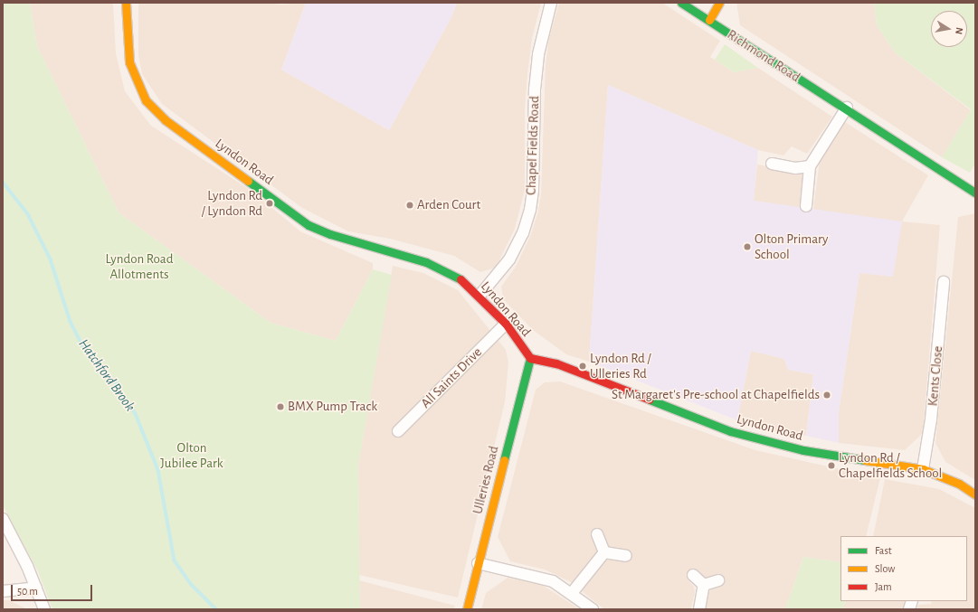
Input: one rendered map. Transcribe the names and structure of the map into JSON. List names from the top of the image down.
{
  "streets": {
    "street": [
      "Richmond Road",
      "Chapel Fields Road",
      "Lyndon Road",
      "Kents Close",
      "All Saints Drive",
      "Ulleries Road"
    ]
  },
  "crossings": [
    ["Chapel Fields Road", "Lyndon Road"],
    ["Lyndon Road", "Kents Close"],
    ["Lyndon Road", "All Saints Drive"],
    ["Lyndon Road", "Ulleries Road"]
  ],
  "water": ["Hatchford Brook"],
  "parks": ["Lyndon Road Allotments", "Olton Jubilee Park"],
  "places": [
    "Lyndon Rd / Lyndon Rd",
    "Arden Court",
    "Olton Primary School",
    "Lyndon Rd / Ulleries Rd",
    "St Margaret's Pre-school at Chapelfields",
    "BMX Pump Track",
    "Lyndon Rd / Chapelfields School"
  ],
  "legend": ["Fast", "Slow", "Jam"],
  "scale_bar": "50 m",
  "north": "right"
}
